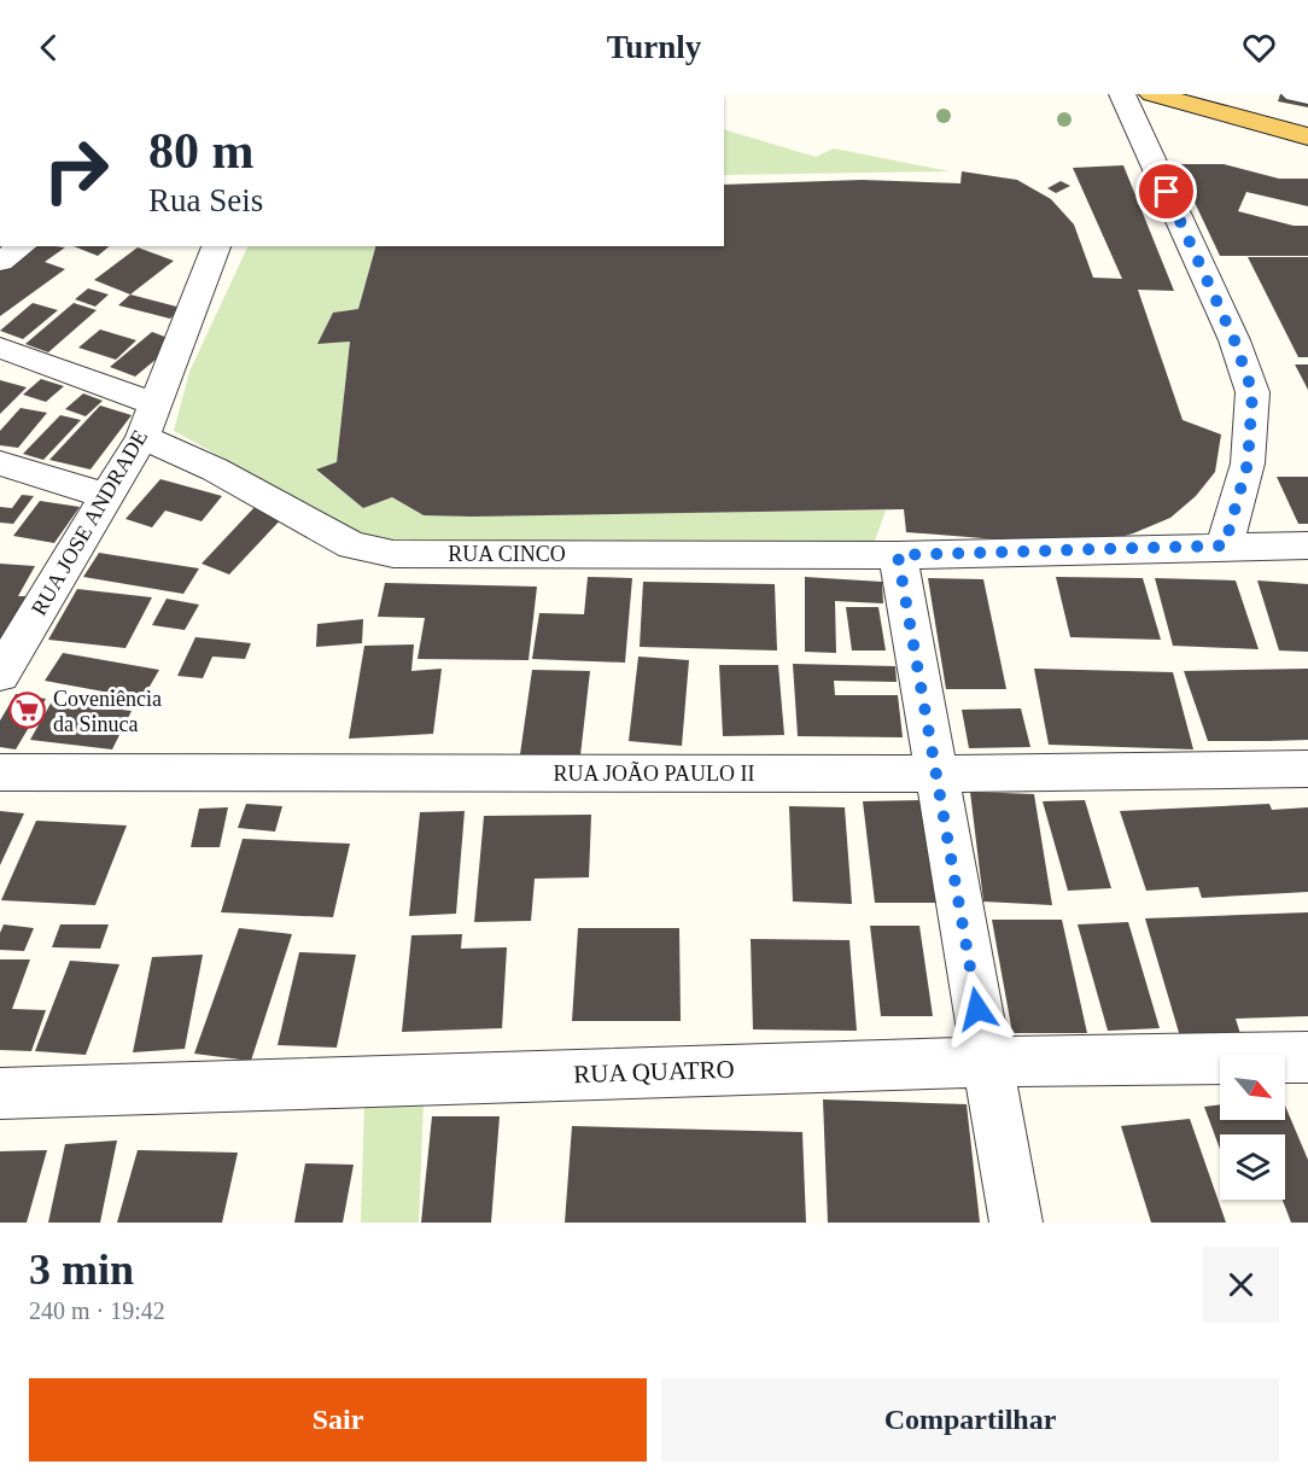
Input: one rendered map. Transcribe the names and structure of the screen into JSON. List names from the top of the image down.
{
  "streets": {
    "street": [
      "RUA JOSE ANDRADE",
      "RUA CINCO",
      "RUA JOÃO PAULO II",
      "RUA QUATRO"
    ]
  },
  "crossings": [
    ["RUA JOSE ANDRADE", "RUA CINCO"]
  ],
  "places": {
    "supermarket": ["Coveniência da Sinuca"]
  },
  "north": "bottom right",
  "page": {
    "header": "Turnly",
    "turn": ["80 m", "Rua Seis"],
    "heading": ["3 min", "240 m · 19:42"],
    "buttons": ["Sair", "Compartilhar"]
  }
}
